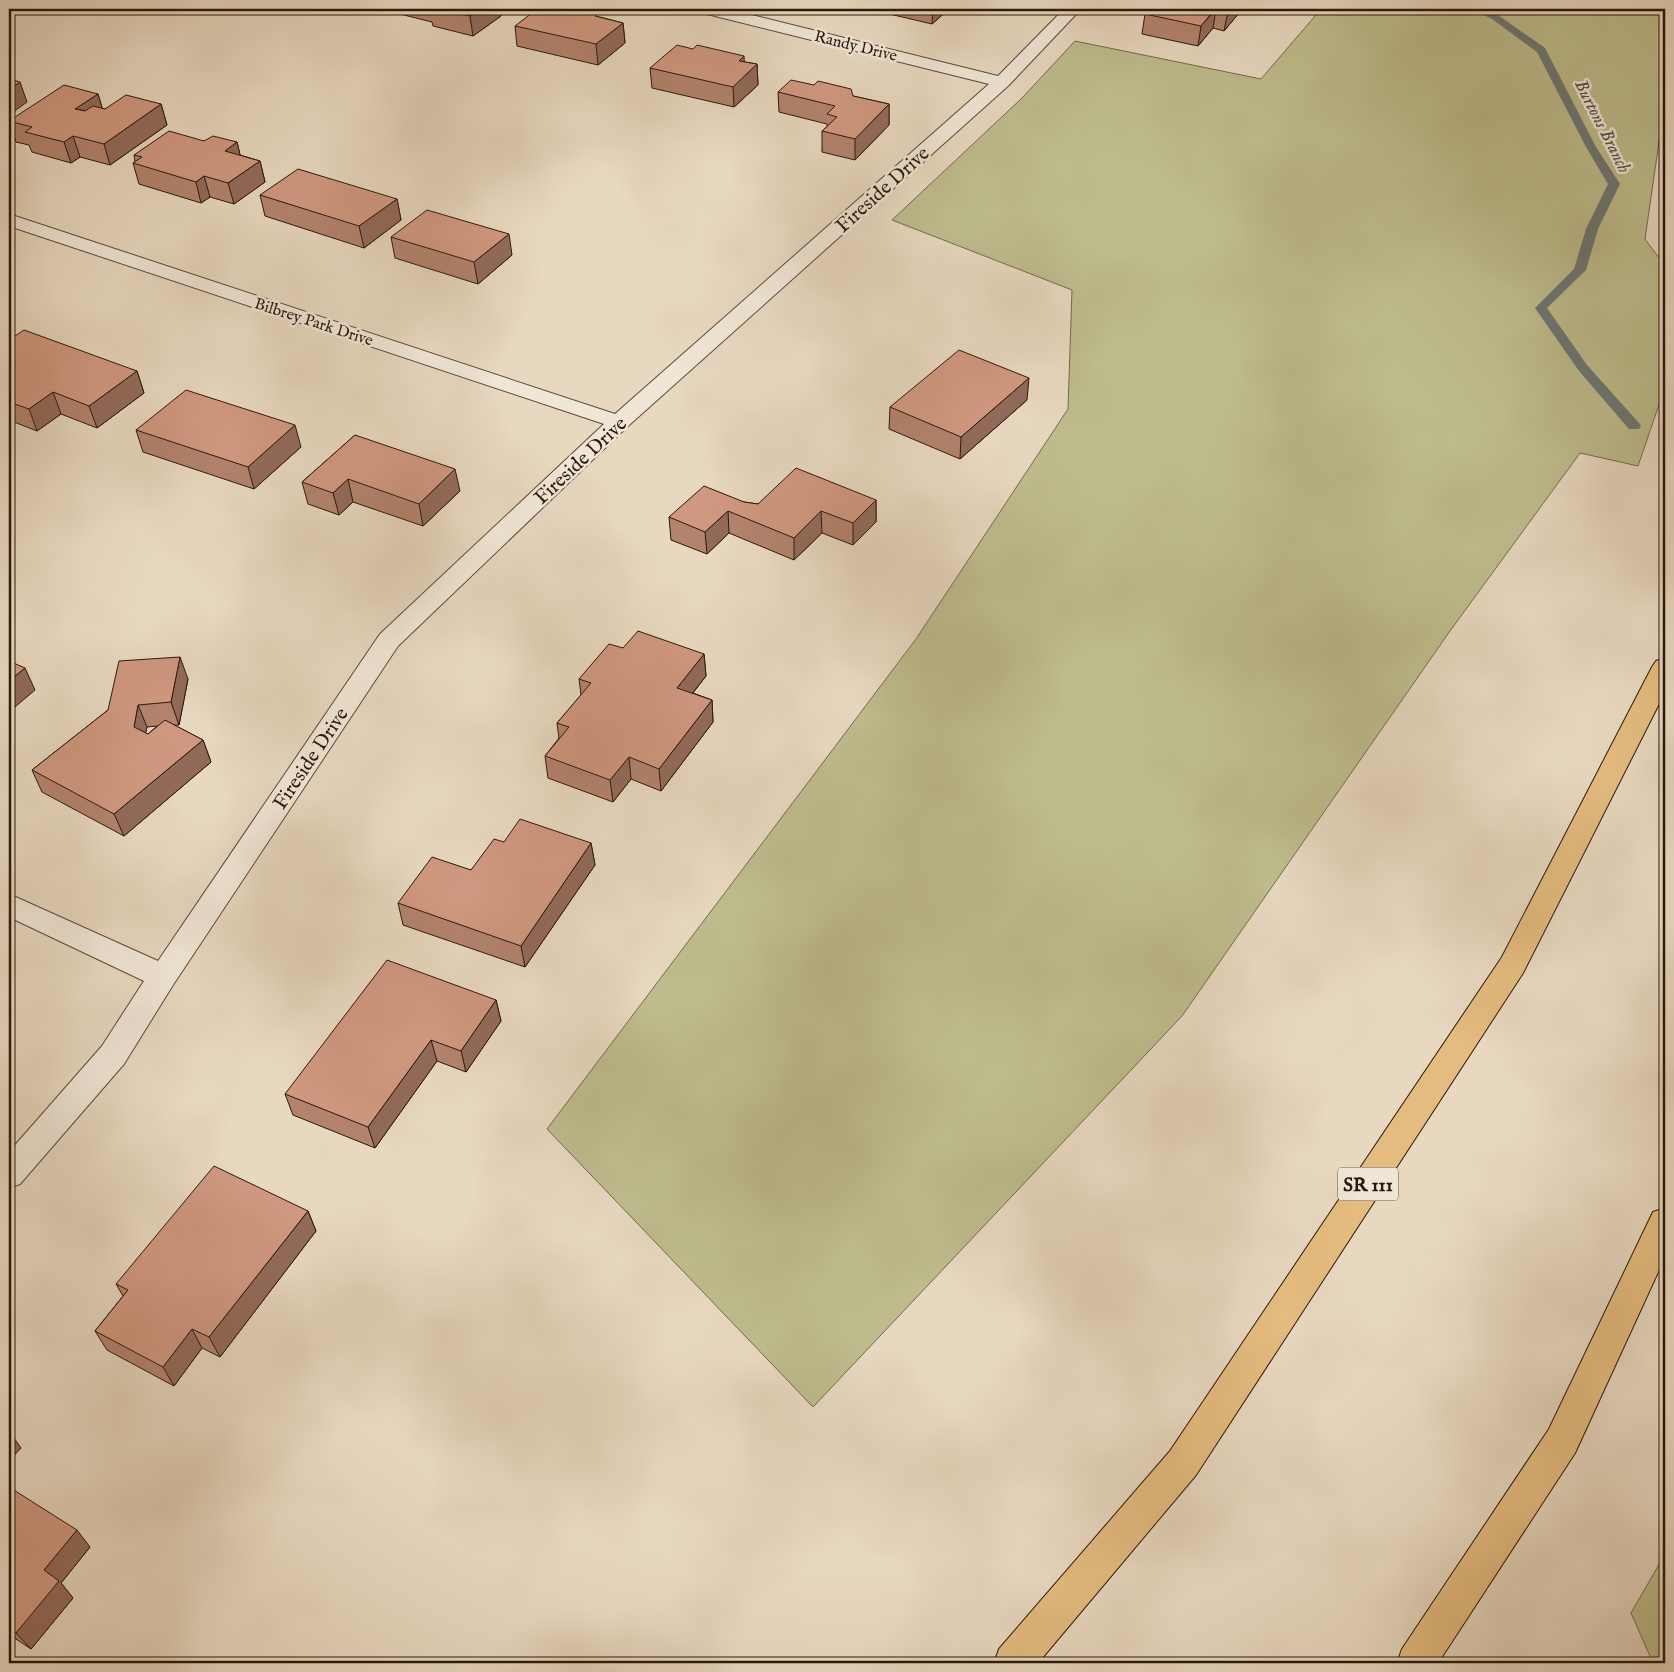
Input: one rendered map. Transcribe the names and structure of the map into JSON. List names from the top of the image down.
{
  "streets": {
    "highway": ["SR 111"],
    "street": ["Randy Drive", "Fireside Drive", "Bilbrey Park Drive"]
  },
  "crossings": [
    ["Randy Drive", "Fireside Drive"],
    ["Fireside Drive", "Bilbrey Park Drive"]
  ],
  "water": ["Burtons Branch"]
}
